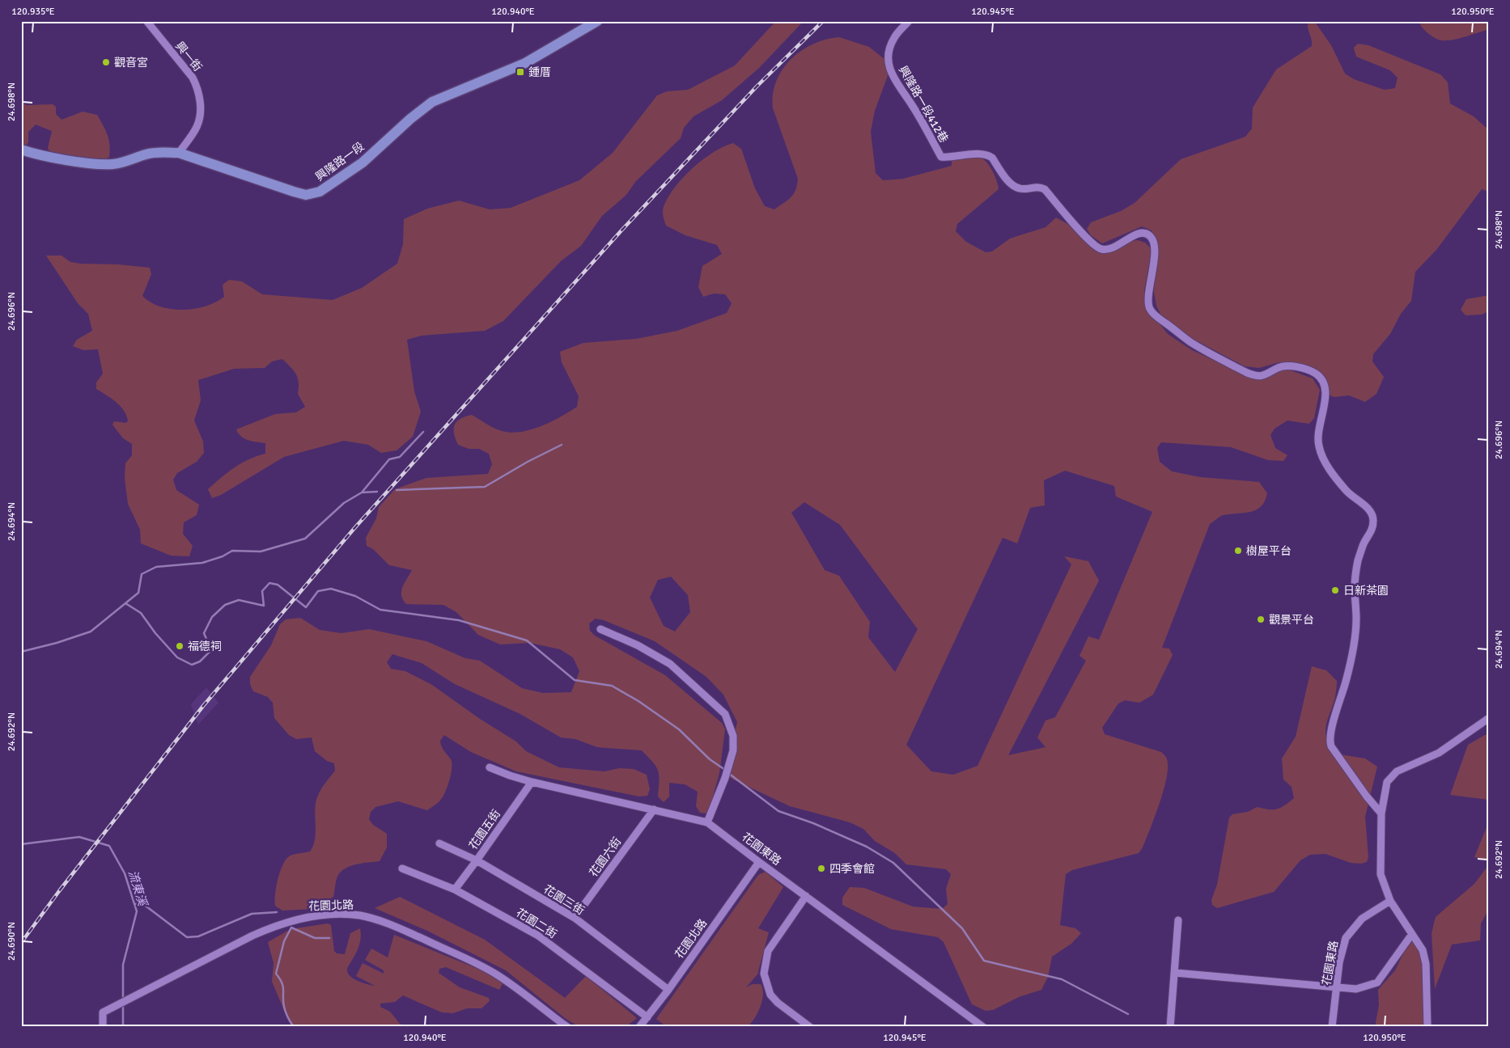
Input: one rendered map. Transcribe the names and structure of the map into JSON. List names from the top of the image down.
{
  "streets": {
    "street": [
      "興一街",
      "興隆路一段412巷",
      "興隆路一段",
      "花園五街",
      "花園東路",
      "花園六街",
      "花園三街",
      "花園北路",
      "花園二街"
    ]
  },
  "crossings": [
    ["興一街", "興隆路一段"],
    ["花園五街", "花園東路"],
    ["花園五街", "花園三街"],
    ["花園五街", "花園二街"],
    ["花園東路", "花園六街"],
    ["花園東路", "花園北路"],
    ["花園六街", "花園三街"],
    ["花園三街", "花園北路"],
    ["花園北路", "花園二街"]
  ],
  "water": ["流東溪"],
  "places": {
    "other": [
      "觀音宮",
      "樹屋平台",
      "日新茶園",
      "觀景平台",
      "福德祠",
      "四季會館"
    ],
    "transit": ["鍾厝"]
  },
  "coordinates": [
    "120.935°E",
    "120.940°E",
    "120.945°E",
    "120.950°E",
    "24.698°N",
    "24.696°N",
    "24.694°N",
    "24.692°N",
    "24.690°N"
  ]
}
